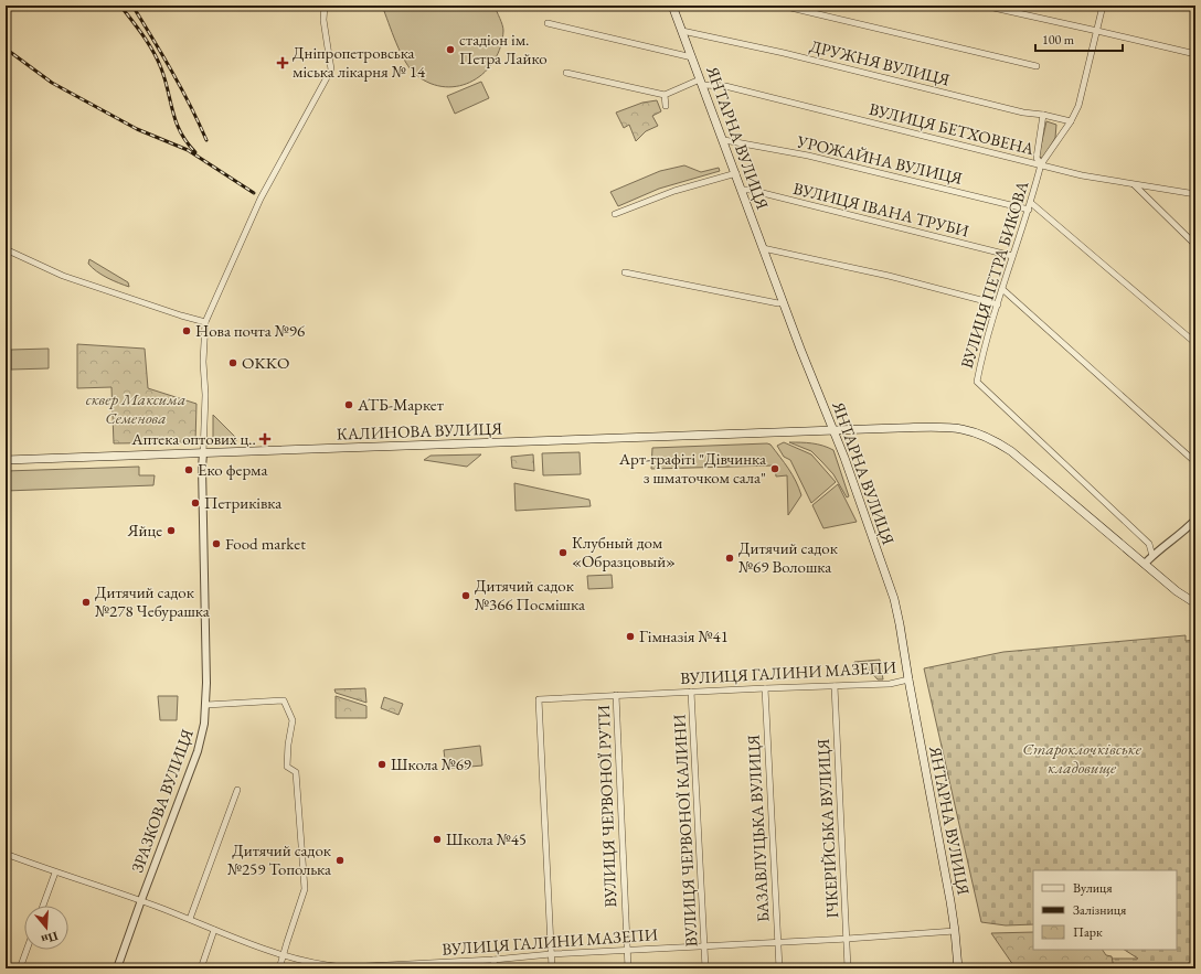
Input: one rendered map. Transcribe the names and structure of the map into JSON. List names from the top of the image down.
{
  "streets": {
    "main road": ["ЯНТАРНА ВУЛИЦЯ", "КАЛИНОВА ВУЛИЦЯ"],
    "street": [
      "ДРУЖНЯ ВУЛИЦЯ",
      "ВУЛИЦЯ БЕТХОВЕНА",
      "УРОЖАЙНА ВУЛИЦЯ",
      "ВУЛИЦЯ ІВАНА ТРУБИ",
      "ВУЛИЦЯ ПЕТРА БИКОВА",
      "ВУЛИЦЯ ГАЛИНИ МАЗЕПИ",
      "ЗРАЗКОВА ВУЛИЦЯ",
      "ВУЛИЦЯ ЧЕРВОНОЇ РУТИ",
      "БАЗАВЛУЦЬКА ВУЛИЦЯ",
      "ІЧКЕРІЙСЬКА ВУЛИЦЯ",
      "ВУЛИЦЯ ЧЕРВОНОЇ КАЛИНИ"
    ]
  },
  "crossings": [
    ["ДРУЖНЯ ВУЛИЦЯ", "ЯНТАРНА ВУЛИЦЯ"],
    ["ДРУЖНЯ ВУЛИЦЯ", "ВУЛИЦЯ ПЕТРА БИКОВА"],
    ["ВУЛИЦЯ БЕТХОВЕНА", "ЯНТАРНА ВУЛИЦЯ"],
    ["ВУЛИЦЯ БЕТХОВЕНА", "ВУЛИЦЯ ПЕТРА БИКОВА"],
    ["ЯНТАРНА ВУЛИЦЯ", "УРОЖАЙНА ВУЛИЦЯ"],
    ["ЯНТАРНА ВУЛИЦЯ", "ВУЛИЦЯ ІВАНА ТРУБИ"],
    ["ЯНТАРНА ВУЛИЦЯ", "КАЛИНОВА ВУЛИЦЯ"],
    ["ЯНТАРНА ВУЛИЦЯ", "ВУЛИЦЯ ГАЛИНИ МАЗЕПИ"],
    ["УРОЖАЙНА ВУЛИЦЯ", "ВУЛИЦЯ ПЕТРА БИКОВА"],
    ["ВУЛИЦЯ ІВАНА ТРУБИ", "ВУЛИЦЯ ПЕТРА БИКОВА"],
    ["КАЛИНОВА ВУЛИЦЯ", "ЗРАЗКОВА ВУЛИЦЯ"],
    ["ВУЛИЦЯ ГАЛИНИ МАЗЕПИ", "ЗРАЗКОВА ВУЛИЦЯ"],
    ["ВУЛИЦЯ ГАЛИНИ МАЗЕПИ", "ВУЛИЦЯ ЧЕРВОНОЇ РУТИ"],
    ["ВУЛИЦЯ ГАЛИНИ МАЗЕПИ", "БАЗАВЛУЦЬКА ВУЛИЦЯ"],
    ["ВУЛИЦЯ ГАЛИНИ МАЗЕПИ", "ІЧКЕРІЙСЬКА ВУЛИЦЯ"],
    ["ВУЛИЦЯ ГАЛИНИ МАЗЕПИ", "ВУЛИЦЯ ЧЕРВОНОЇ КАЛИНИ"]
  ],
  "parks": ["сквер Максима Семенова", "Староклочківське кладовище"],
  "places": {
    "other": [
      "стадіон ім. Петра Лайко",
      "Нова почта №96",
      "OKKO",
      "АТБ-Маркет",
      "Арт-графіті \"Дівчинка з шматочком сала\"",
      "Еко ферма",
      "Петриківка",
      "Яйце",
      "Food market",
      "Клубный дом «Образцовый»",
      "Дитячий садок №69 Волошка",
      "Дитячий садок №366 Посмішка",
      "Дитячий садок №278 Чебурашка",
      "Гімназія №41",
      "Школа №69",
      "Школа №45",
      "Дитячий садок №259 Тополька"
    ],
    "health": ["Дніпропетровська міська лікарня № 14", "Аптека оптових ц‥"]
  },
  "legend": ["Вулиця", "Залізниця", "Парк"],
  "scale_bar": "100 m",
  "north": "bottom"
}
